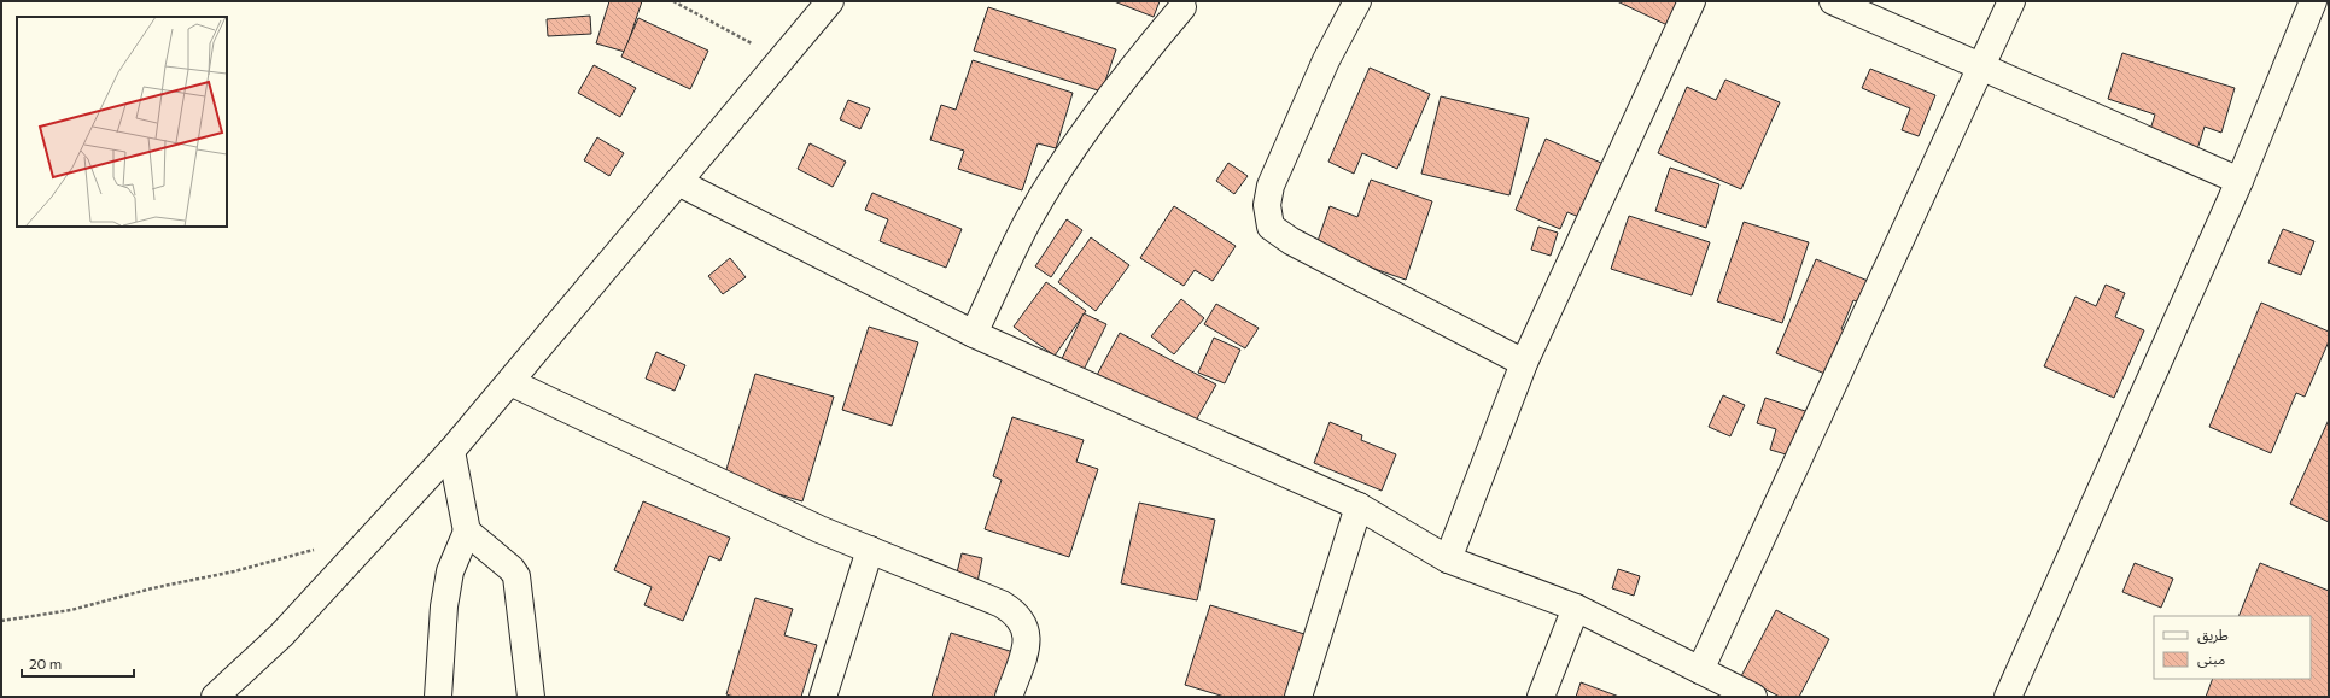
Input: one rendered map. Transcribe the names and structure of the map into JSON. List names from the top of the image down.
{
  "legend": ["طريق", "مبنى"],
  "scale_bar": "20 m"
}
